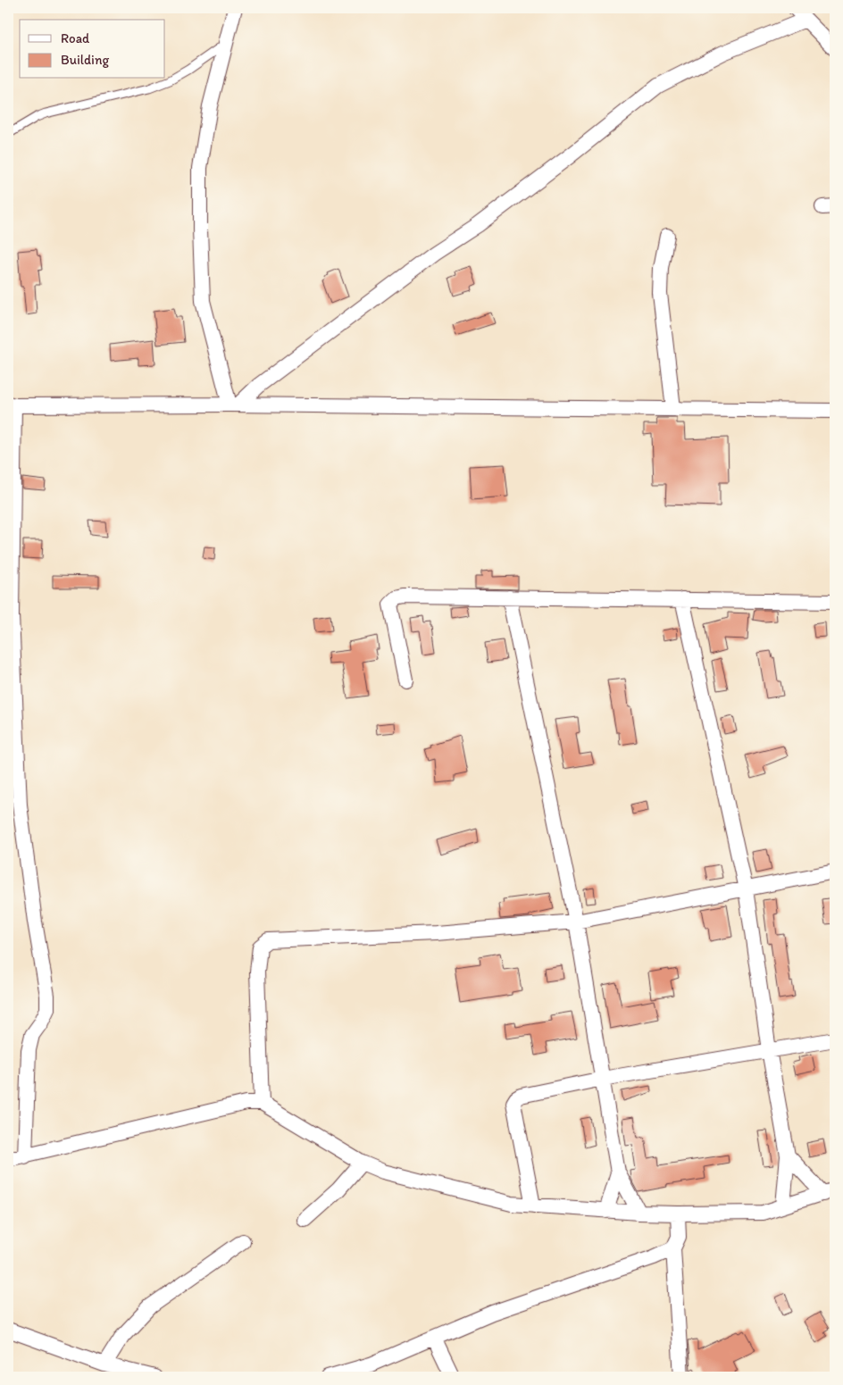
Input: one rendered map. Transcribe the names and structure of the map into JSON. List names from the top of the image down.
{
  "legend": ["Road", "Building"]
}
